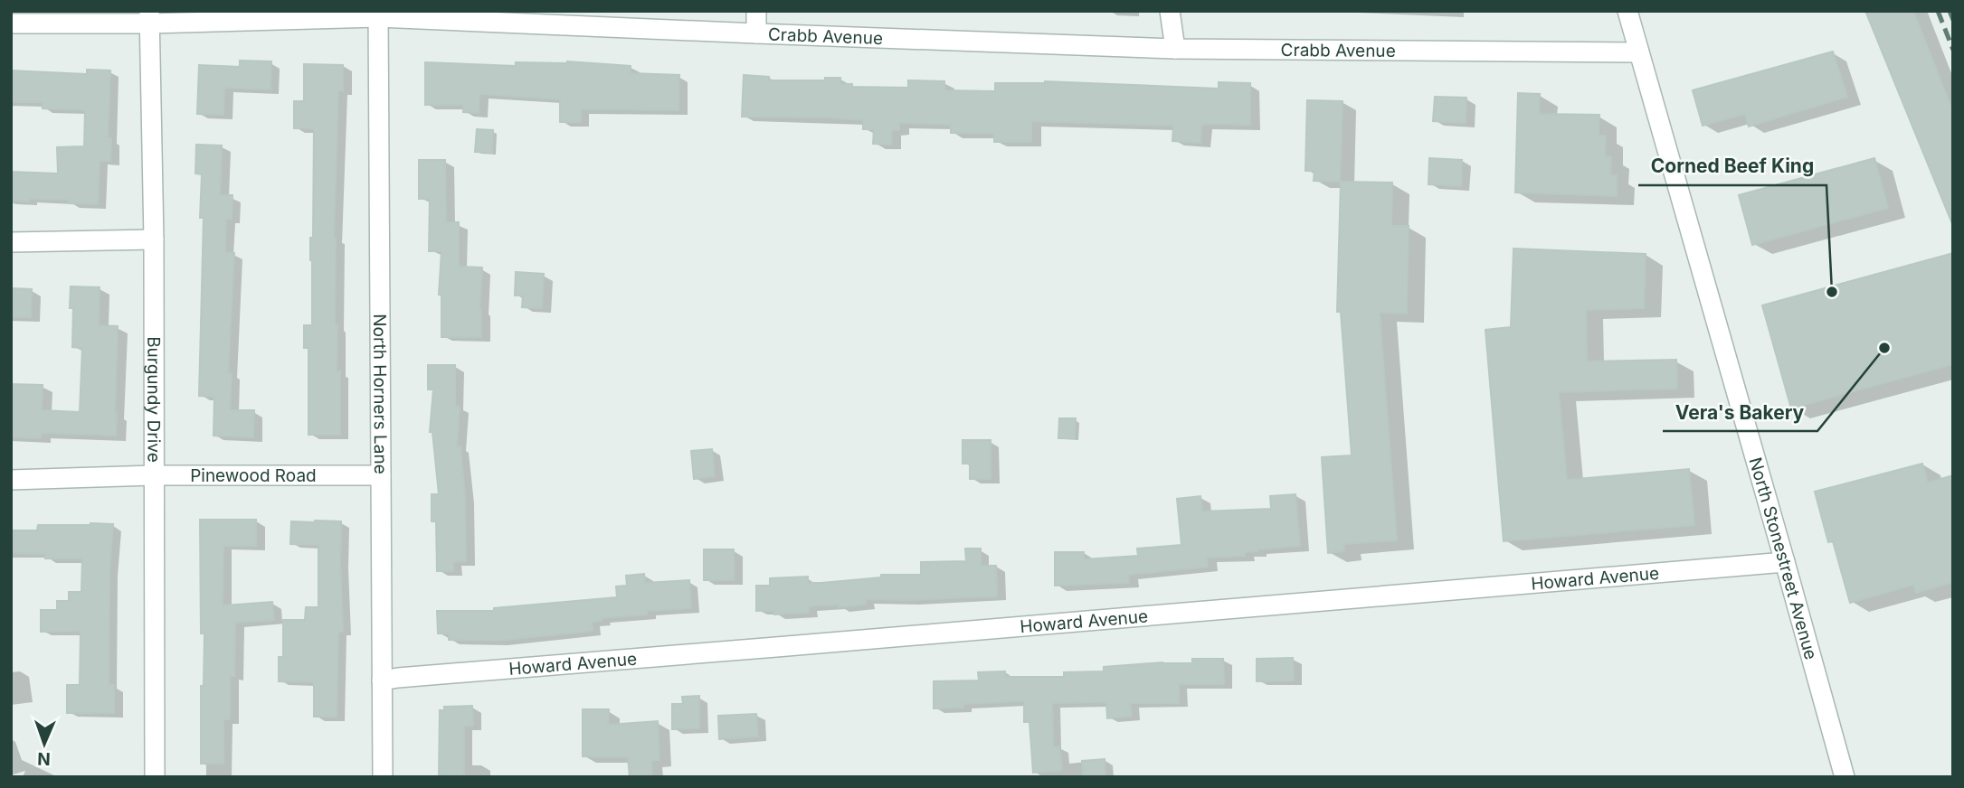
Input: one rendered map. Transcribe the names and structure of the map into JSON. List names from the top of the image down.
{
  "streets": {
    "street": [
      "Crabb Avenue",
      "North Horners Lane",
      "Burgundy Drive",
      "Pinewood Road",
      "North Stonestreet Avenue",
      "Howard Avenue"
    ]
  },
  "crossings": [
    ["Crabb Avenue", "North Horners Lane"],
    ["Crabb Avenue", "Burgundy Drive"],
    ["Crabb Avenue", "North Stonestreet Avenue"],
    ["North Horners Lane", "Pinewood Road"],
    ["North Horners Lane", "Howard Avenue"],
    ["Burgundy Drive", "Pinewood Road"],
    ["North Stonestreet Avenue", "Howard Avenue"]
  ],
  "places": ["Corned Beef King", "Vera's Bakery"],
  "north": "bottom"
}
